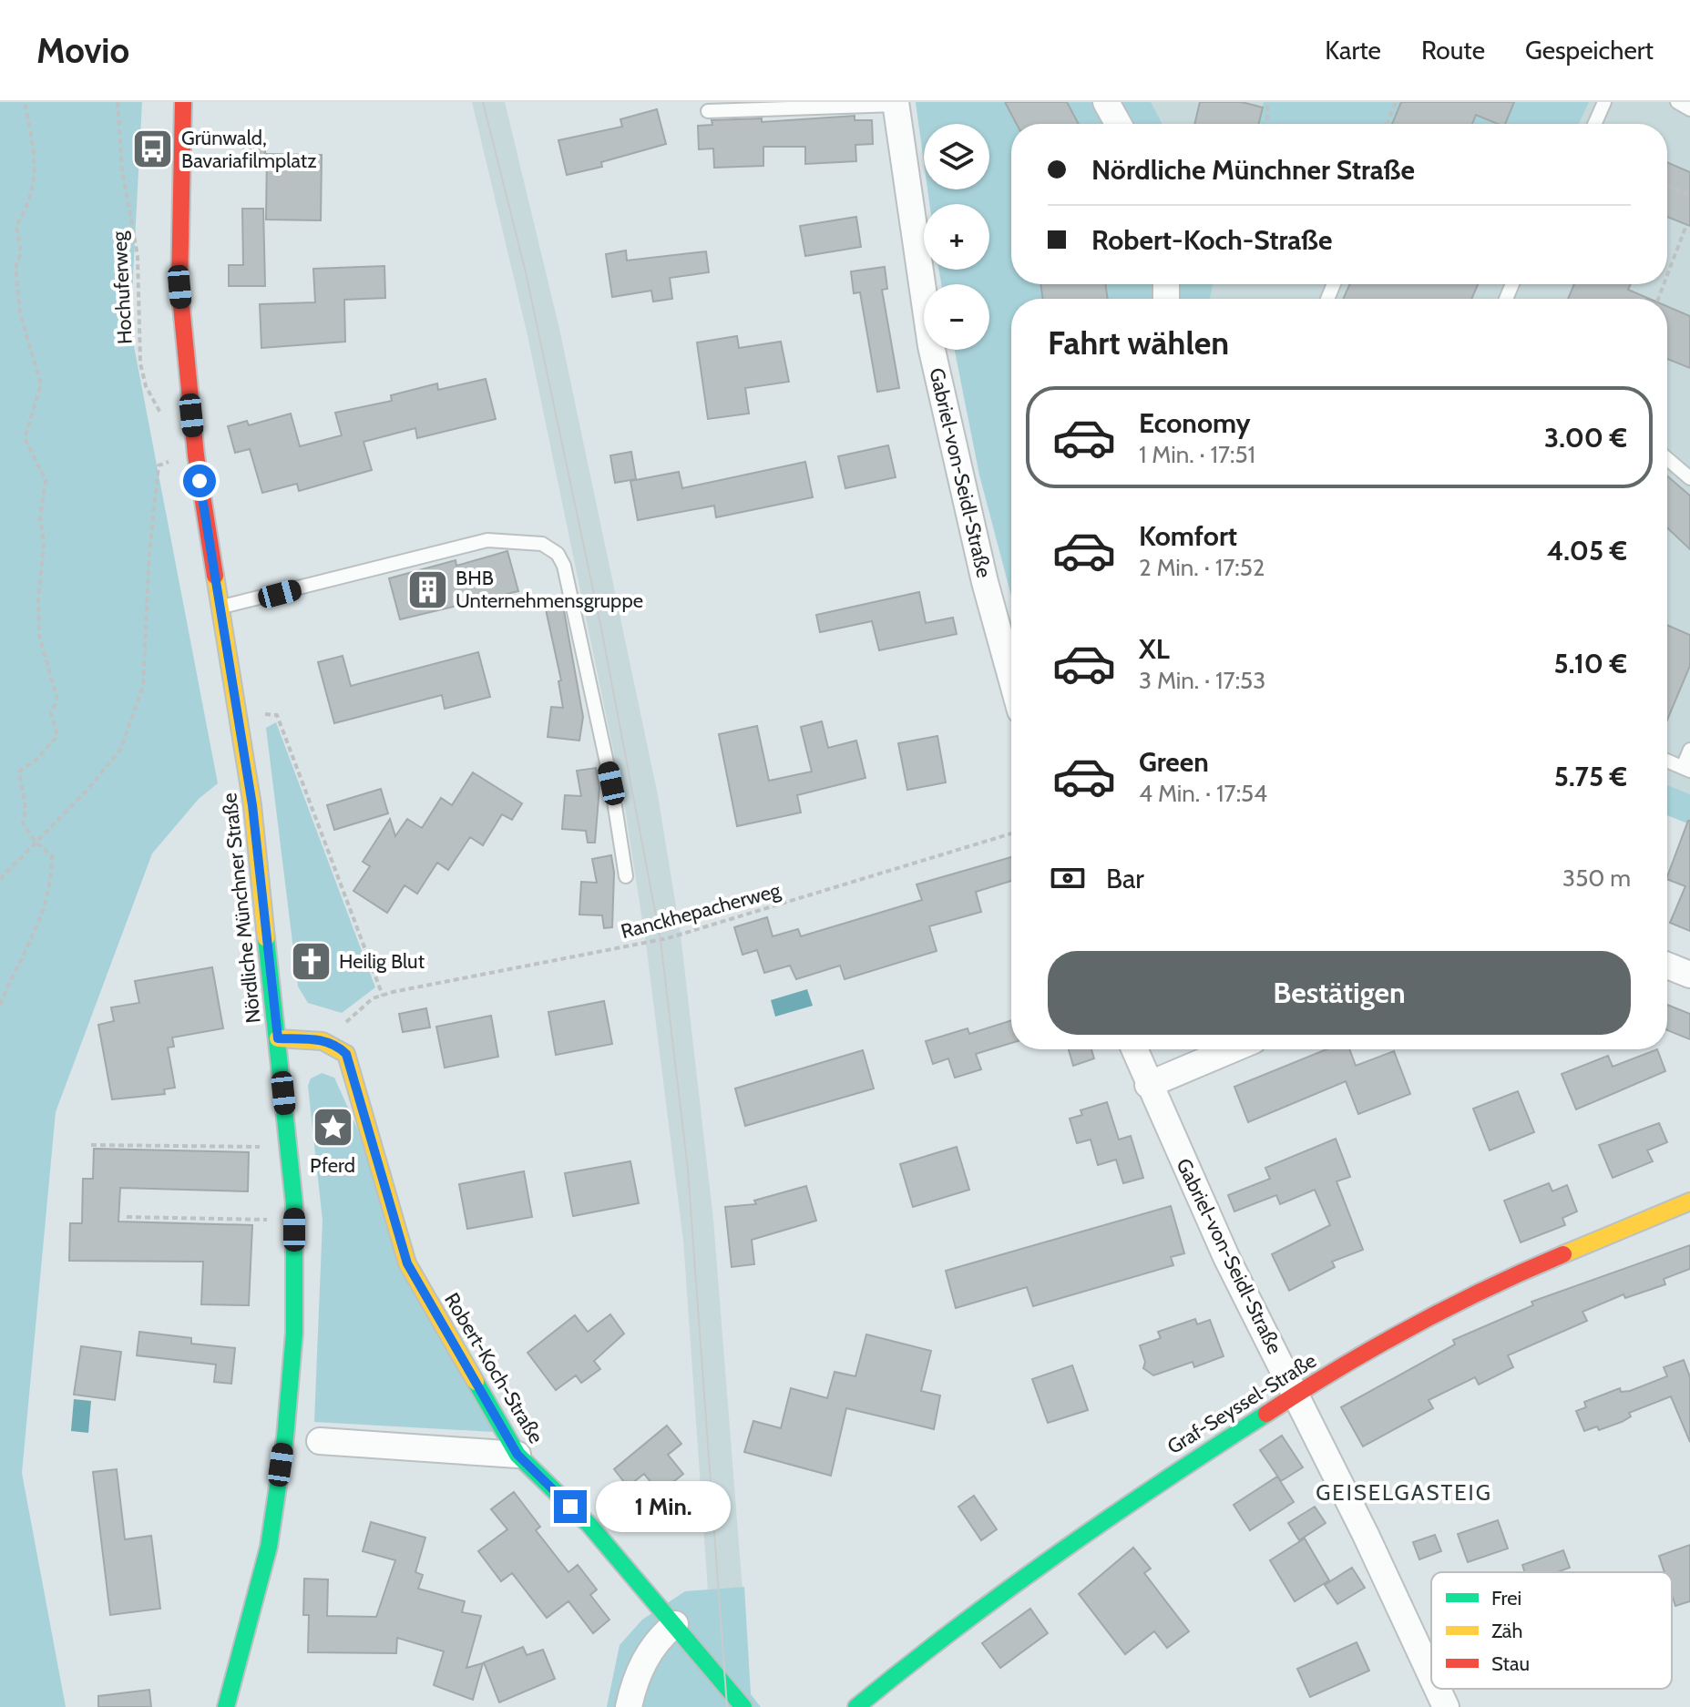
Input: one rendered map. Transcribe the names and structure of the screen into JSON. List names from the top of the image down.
{
  "streets": {
    "street": [
      "Gabriel-von-Seidl-Straße",
      "Nördliche Münchner Straße",
      "Robert-Koch-Straße",
      "Graf-Seyssel-Straße"
    ],
    "path": ["Hochuferweg", "Ranckhepacherweg"]
  },
  "crossings": [
    ["Gabriel-von-Seidl-Straße", "Graf-Seyssel-Straße"]
  ],
  "districts": ["GEISELGASTEIG"],
  "places": {
    "bus stop": ["Grünwald, Bavariafilmplatz"],
    "building": ["BHB Unternehmensgruppe"],
    "church": ["Heilig Blut"],
    "place": ["Pferd"]
  },
  "legend": ["Frei", "Zäh", "Stau"],
  "page": {
    "header": "Movio",
    "nav": ["Karte", "Route", "Gespeichert"],
    "map_buttons": ["+", "−"],
    "banner": ["Nördliche Münchner Straße", "Robert-Koch-Straße"],
    "heading": "Fahrt wählen",
    "list": [
      {
        "name": "Economy",
        "note": "1 Min. · 17:51",
        "value": "3.00 €"
      },
      {
        "name": "Komfort",
        "note": "2 Min. · 17:52",
        "value": "4.05 €"
      },
      {
        "name": "XL",
        "note": "3 Min. · 17:53",
        "value": "5.10 €"
      },
      {
        "name": "Green",
        "note": "4 Min. · 17:54",
        "value": "5.75 €"
      }
    ],
    "pay": ["Bar", "350 m"],
    "buttons": "Bestätigen",
    "bubble": "1 Min."
  }
}
